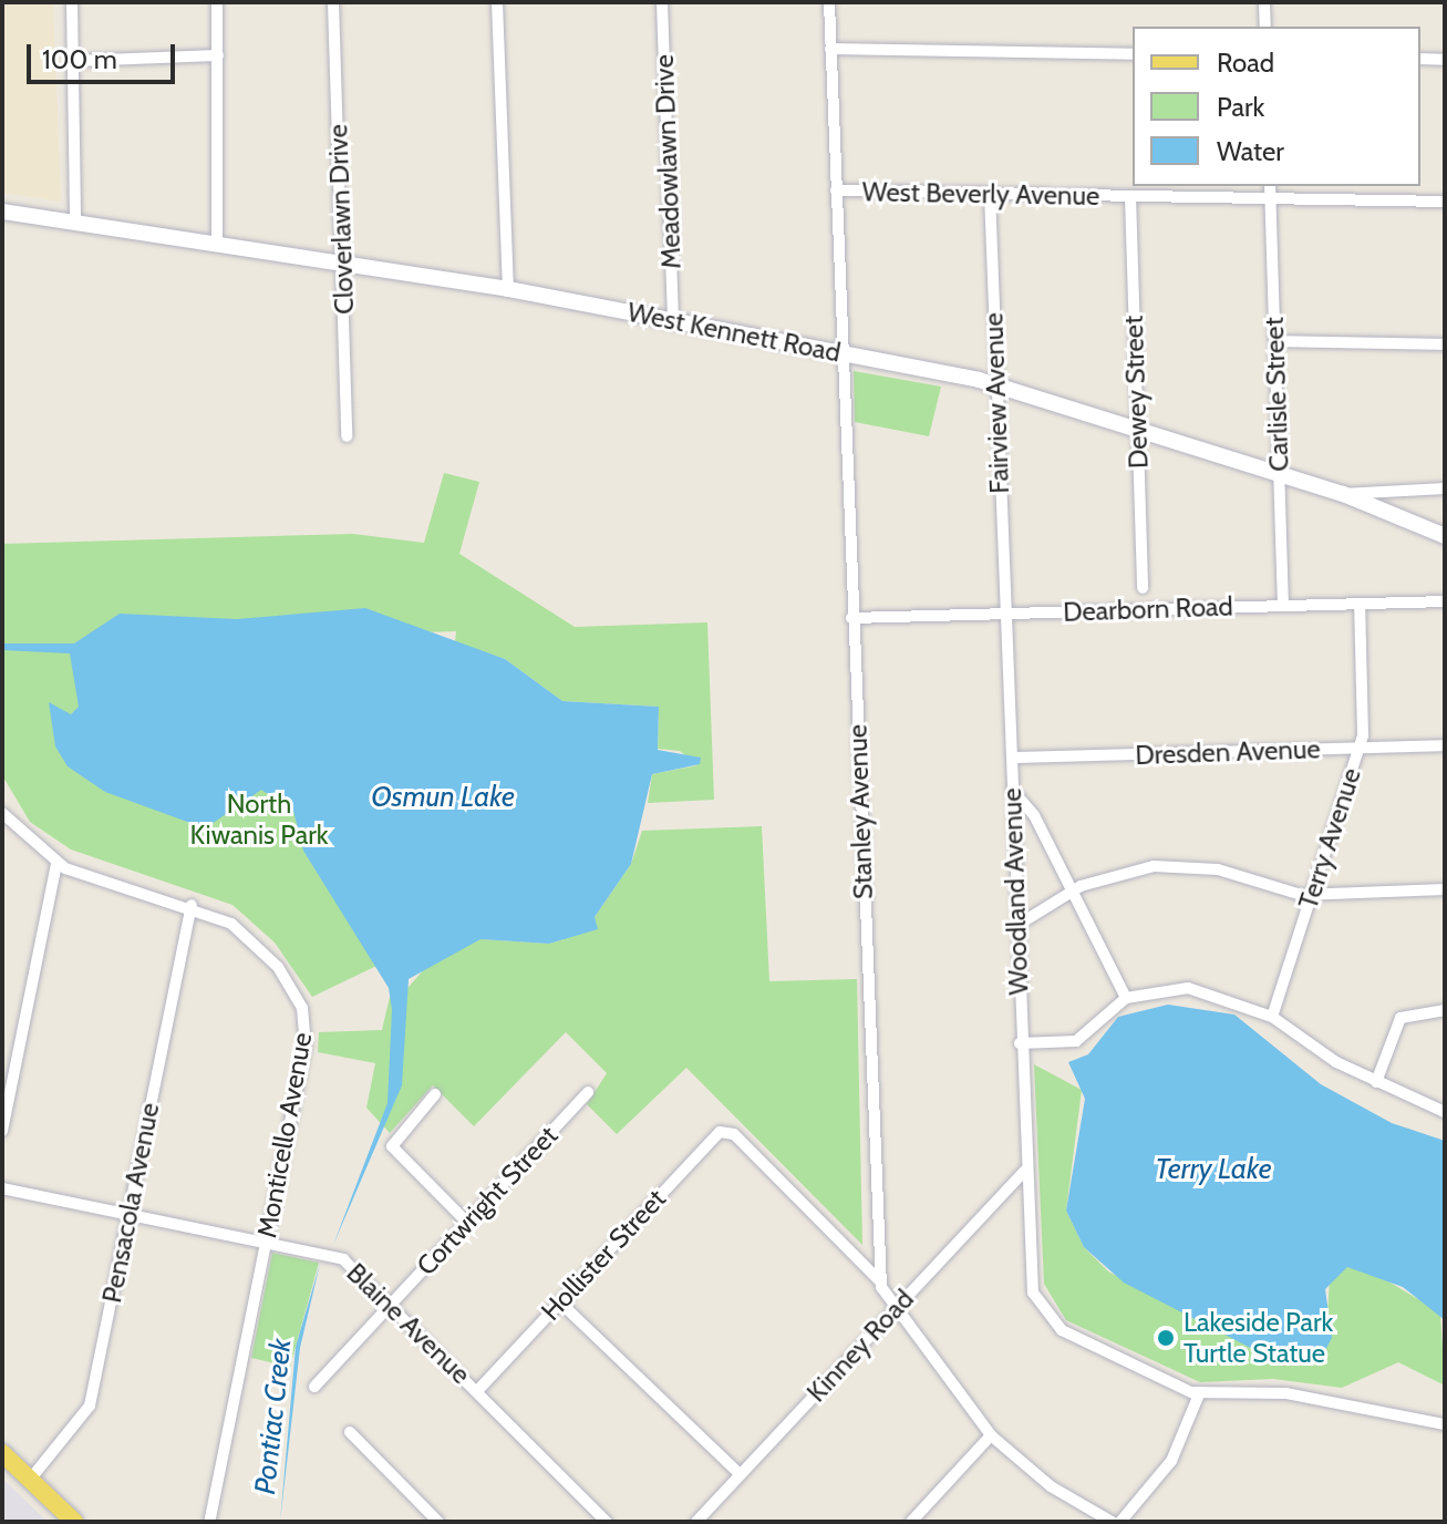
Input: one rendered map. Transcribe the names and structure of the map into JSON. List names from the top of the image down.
{
  "streets": {
    "street": [
      "Meadowlawn Drive",
      "West Beverly Avenue",
      "Cloverlawn Drive",
      "West Kennett Road",
      "Dewey Street",
      "Carlisle Street",
      "Fairview Avenue",
      "Dearborn Road",
      "Dresden Avenue",
      "Stanley Avenue",
      "Terry Avenue",
      "Woodland Avenue",
      "Monticello Avenue",
      "Cortwright Street",
      "Pensacola Avenue",
      "Hollister Street",
      "Blaine Avenue",
      "Kinney Road"
    ]
  },
  "crossings": [
    ["Meadowlawn Drive", "West Kennett Road"],
    ["West Beverly Avenue", "Dewey Street"],
    ["West Beverly Avenue", "Carlisle Street"],
    ["West Beverly Avenue", "Fairview Avenue"],
    ["West Beverly Avenue", "Stanley Avenue"],
    ["Cloverlawn Drive", "West Kennett Road"],
    ["West Kennett Road", "Dewey Street"],
    ["West Kennett Road", "Carlisle Street"],
    ["West Kennett Road", "Fairview Avenue"],
    ["West Kennett Road", "Stanley Avenue"],
    ["Carlisle Street", "Dearborn Road"],
    ["Fairview Avenue", "Dearborn Road"],
    ["Fairview Avenue", "Woodland Avenue"],
    ["Dearborn Road", "Stanley Avenue"],
    ["Dearborn Road", "Terry Avenue"],
    ["Dearborn Road", "Woodland Avenue"],
    ["Dresden Avenue", "Terry Avenue"],
    ["Dresden Avenue", "Woodland Avenue"],
    ["Stanley Avenue", "Hollister Street"],
    ["Stanley Avenue", "Kinney Road"],
    ["Woodland Avenue", "Kinney Road"],
    ["Monticello Avenue", "Pensacola Avenue"],
    ["Monticello Avenue", "Blaine Avenue"],
    ["Cortwright Street", "Blaine Avenue"],
    ["Pensacola Avenue", "Blaine Avenue"],
    ["Hollister Street", "Blaine Avenue"]
  ],
  "water": ["Osmun Lake", "Terry Lake", "Pontiac Creek"],
  "parks": ["North Kiwanis Park"],
  "places": ["Lakeside Park Turtle Statue"],
  "legend": ["Road", "Park", "Water"],
  "scale_bar": "100 m"
}
